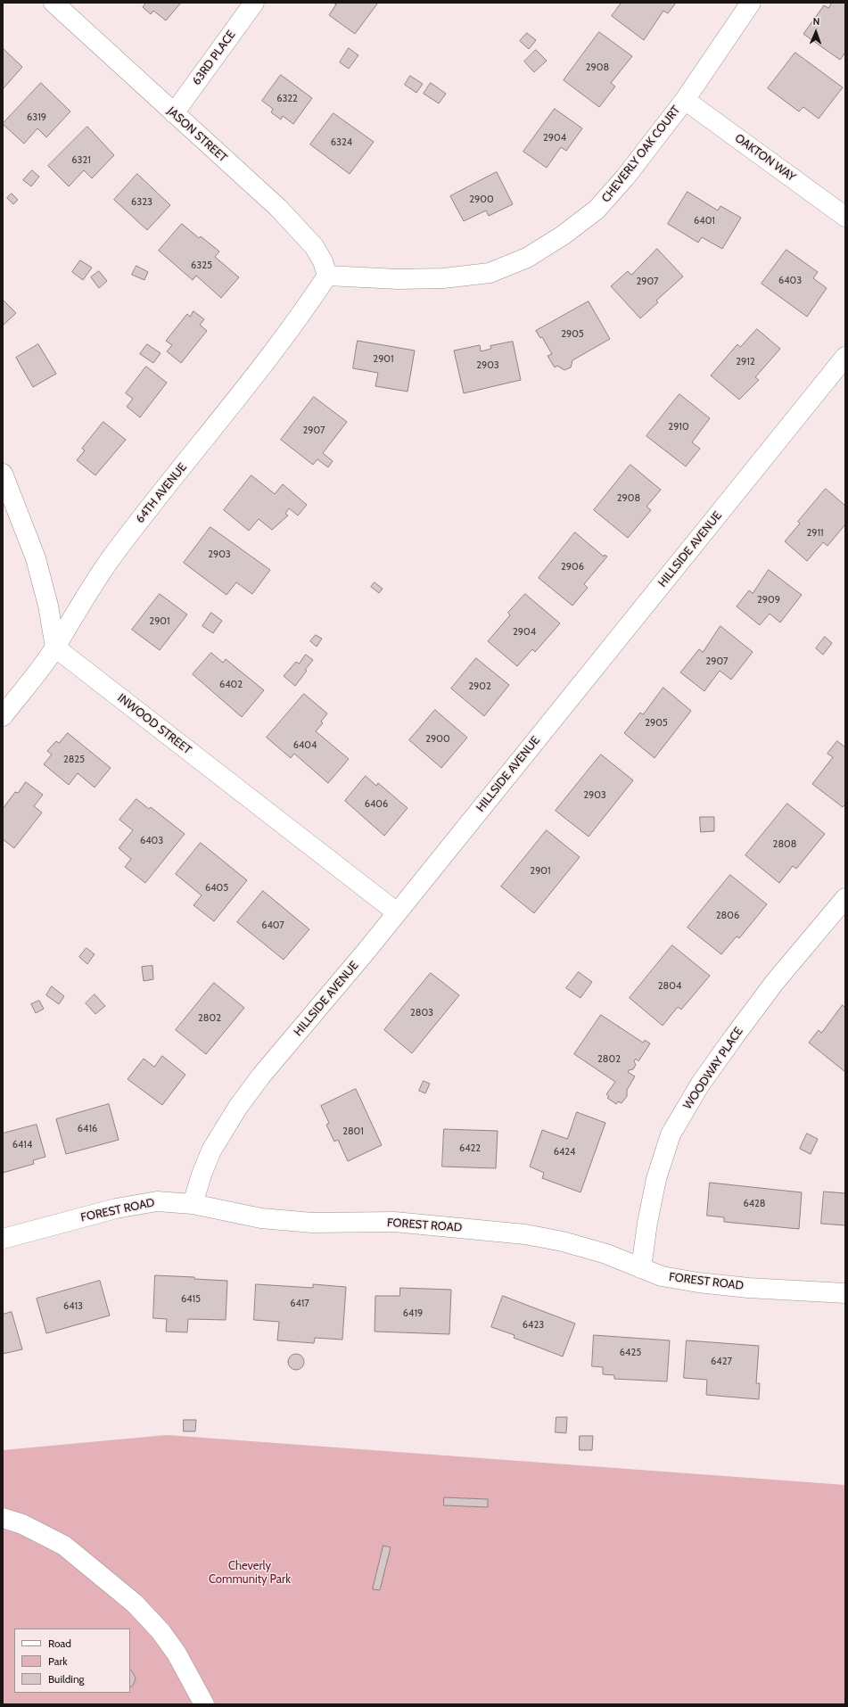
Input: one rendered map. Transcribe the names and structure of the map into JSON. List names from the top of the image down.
{
  "streets": {
    "street": [
      "63RD PLACE",
      "JASON STREET",
      "CHEVERLY OAK COURT",
      "OAKTON WAY",
      "64TH AVENUE",
      "HILLSIDE AVENUE",
      "INWOOD STREET",
      "WOODWAY PLACE",
      "FOREST ROAD"
    ]
  },
  "crossings": [
    ["63RD PLACE", "JASON STREET"],
    ["JASON STREET", "CHEVERLY OAK COURT"],
    ["JASON STREET", "64TH AVENUE"],
    ["CHEVERLY OAK COURT", "OAKTON WAY"],
    ["CHEVERLY OAK COURT", "64TH AVENUE"],
    ["64TH AVENUE", "INWOOD STREET"],
    ["HILLSIDE AVENUE", "INWOOD STREET"],
    ["HILLSIDE AVENUE", "FOREST ROAD"],
    ["WOODWAY PLACE", "FOREST ROAD"]
  ],
  "parks": ["Cheverly Community Park"],
  "house_numbers": [
    "2908",
    "6322",
    "6319",
    "2904",
    "6324",
    "6321",
    "2900",
    "6323",
    "6401",
    "6325",
    "6403",
    "2907",
    "2905",
    "2901",
    "2912",
    "2903",
    "2910",
    "2907",
    "2908",
    "2911",
    "2903",
    "2906",
    "2909",
    "2901",
    "2904",
    "2907",
    "6402",
    "2902",
    "2905",
    "2900",
    "6404",
    "2825",
    "2903",
    "6406",
    "6403",
    "2808",
    "2901",
    "6405",
    "2806",
    "6407",
    "2804",
    "2803",
    "2802",
    "2802",
    "6416",
    "2801",
    "6414",
    "6422",
    "6424",
    "6428",
    "6415",
    "6417",
    "6413",
    "6419",
    "6423",
    "6425",
    "6427"
  ],
  "legend": ["Road", "Park", "Building"],
  "north": "top"
}
